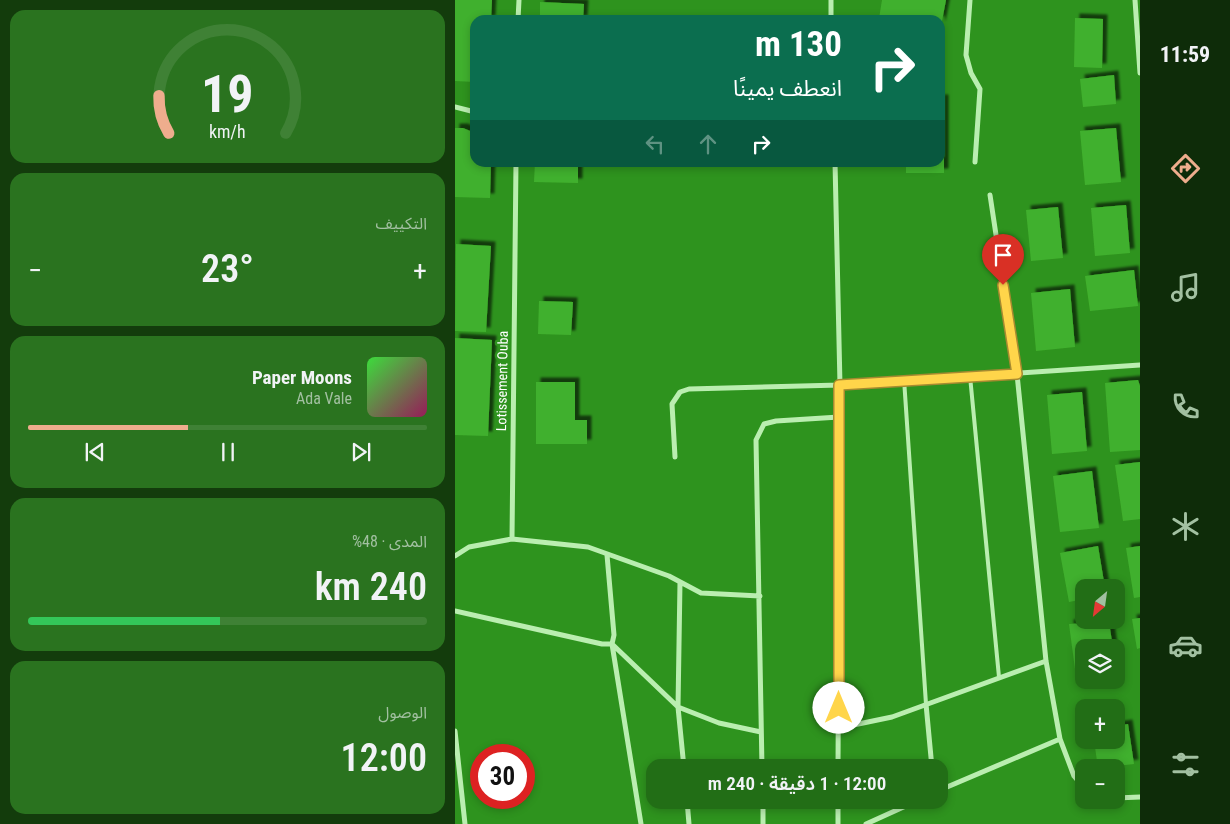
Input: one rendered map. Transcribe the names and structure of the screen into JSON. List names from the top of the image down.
{
  "streets": {
    "street": ["Lotissement Ouba"]
  },
  "north": "bottom left",
  "page": {
    "tabs": "11:59",
    "turn": ["130 m", "انعطف يمينًا"],
    "tile": [
      "التكييف",
      ["المدى · 48%", "240 km"],
      ["الوصول", "12:00"]
    ],
    "heat": ["−", "23°", "+"],
    "song": ["Paper Moons", "Ada Vale"],
    "map_buttons": ["+", "−"],
    "limit": "30",
    "trip": "12:00 · 1 دقيقة · 240 m",
    "gauge": ["19", "km/h"]
  }
}
